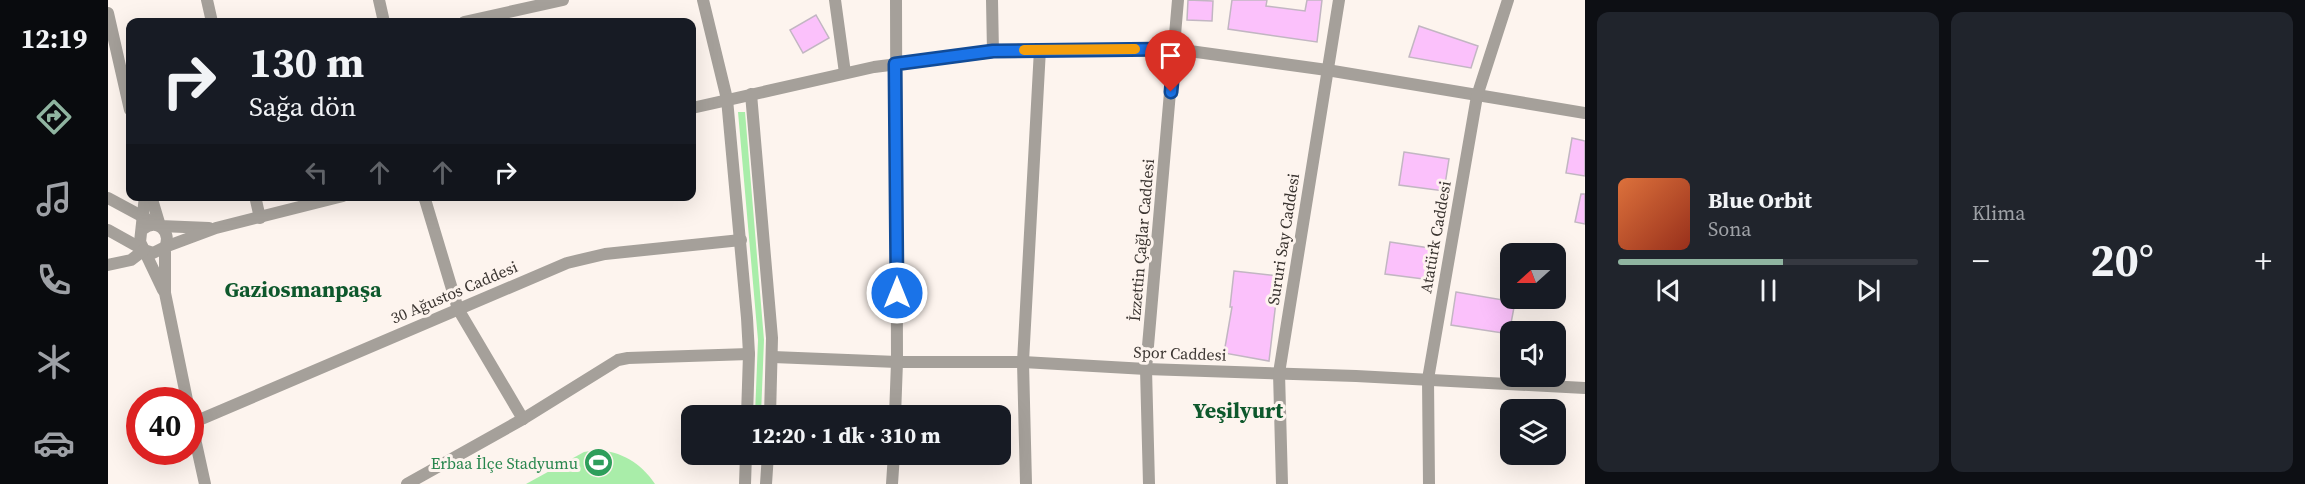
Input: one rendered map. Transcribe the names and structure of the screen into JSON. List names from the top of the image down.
{
  "streets": {
    "street": [
      "Atatürk Caddesi",
      "Sururi Say Caddesi",
      "İzzettin Çağlar Caddesi",
      "30 Ağustos Caddesi",
      "Spor Caddesi"
    ]
  },
  "crossings": [
    ["Atatürk Caddesi", "Spor Caddesi"],
    ["Sururi Say Caddesi", "Spor Caddesi"],
    ["İzzettin Çağlar Caddesi", "Spor Caddesi"]
  ],
  "districts": ["Gaziosmanpaşa", "Yeşilyurt"],
  "places": {
    "sports": ["Erbaa İlçe Stadyumu"]
  },
  "north": "left",
  "page": {
    "tabs": "12:19",
    "tile": "Klima",
    "turn": ["130 m", "Sağa dön"],
    "song": ["Blue Orbit", "Sona"],
    "heat": ["−", "20°", "+"],
    "limit": "40",
    "trip": "12:20 · 1 dk · 310 m"
  }
}
